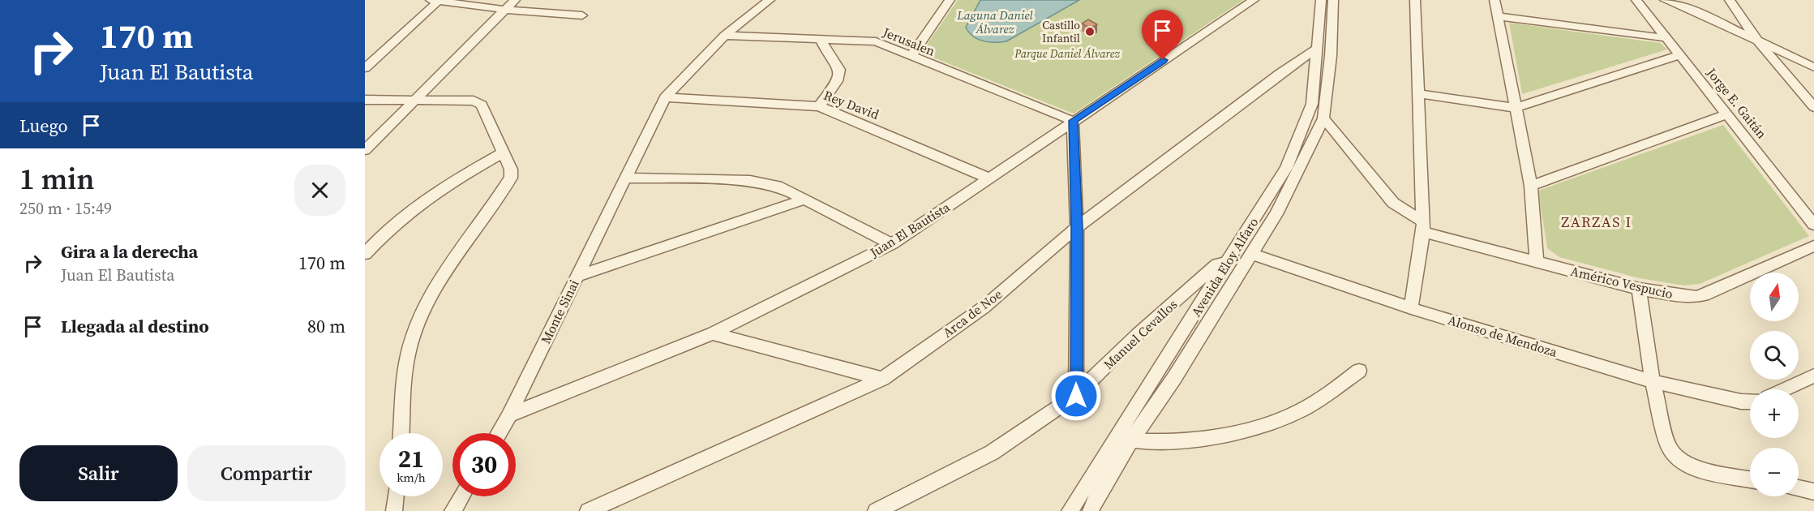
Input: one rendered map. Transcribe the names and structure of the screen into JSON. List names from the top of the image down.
{
  "streets": {
    "street": [
      "Jerusalen",
      "Jorge E. Gaitán",
      "Rey David",
      "Juan El Bautista",
      "Avenida Eloy Alfaro",
      "Américo Vespucio",
      "Monte Sinai",
      "Arca de Noe",
      "Manuel Cevallos",
      "Alonso de Mendoza"
    ]
  },
  "crossings": [
    ["Jerusalen", "Juan El Bautista"],
    ["Jerusalen", "Monte Sinai"],
    ["Rey David", "Juan El Bautista"],
    ["Rey David", "Monte Sinai"],
    ["Juan El Bautista", "Monte Sinai"],
    ["Avenida Eloy Alfaro", "Américo Vespucio"],
    ["Avenida Eloy Alfaro", "Arca de Noe"],
    ["Avenida Eloy Alfaro", "Manuel Cevallos"],
    ["Avenida Eloy Alfaro", "Alonso de Mendoza"]
  ],
  "districts": ["ZARZAS I"],
  "water": ["Laguna Daniel Álvarez"],
  "parks": ["Parque Daniel Álvarez"],
  "places": ["Castillo Infantil"],
  "north": "top",
  "page": {
    "turn": ["170 m", "Juan El Bautista"],
    "then": "Luego",
    "heading": ["1 min", "250 m · 15:49"],
    "list": [
      {
        "name": "Gira a la derecha",
        "note": "Juan El Bautista",
        "value": "170 m"
      },
      {
        "name": "Llegada al destino",
        "value": "80 m"
      }
    ],
    "map_buttons": ["+", "−"],
    "speed": "21 km/h",
    "limit": "30",
    "buttons": ["Salir", "Compartir"]
  }
}
